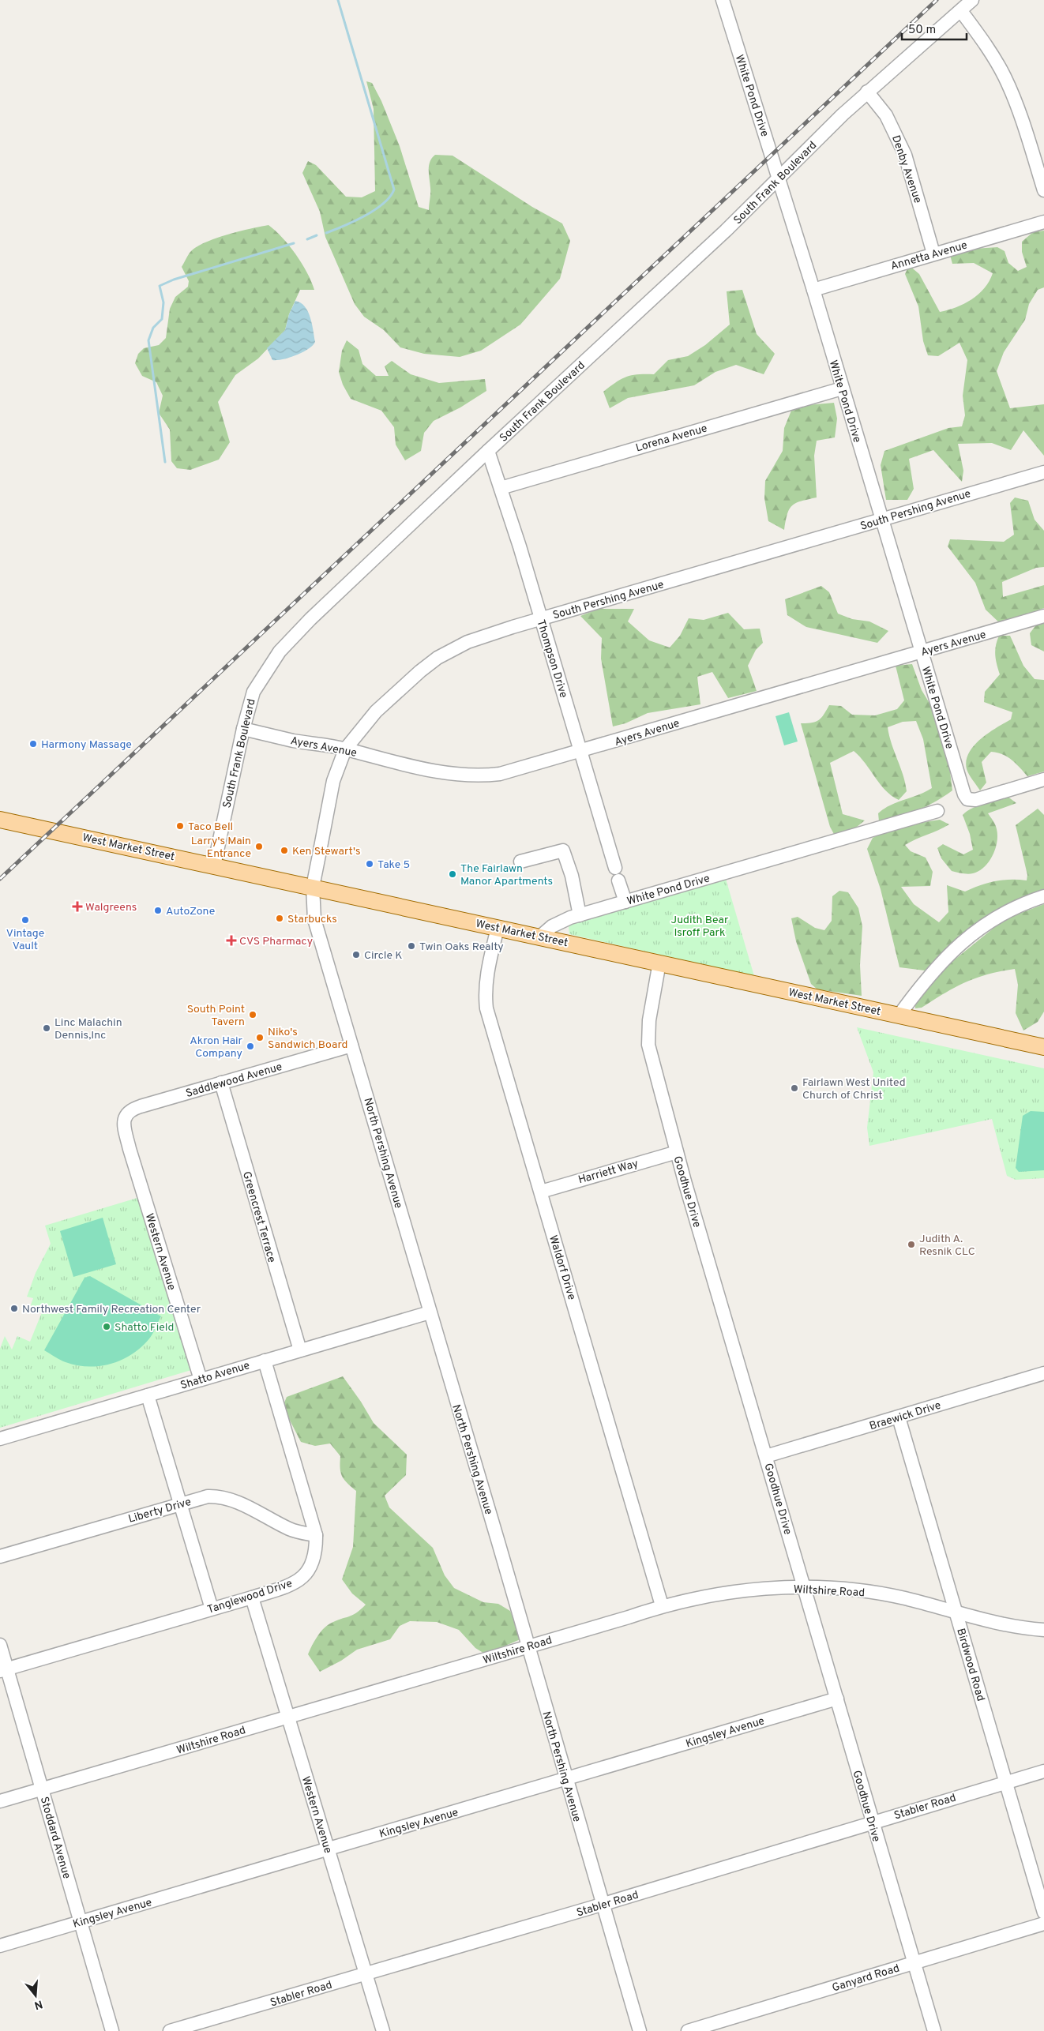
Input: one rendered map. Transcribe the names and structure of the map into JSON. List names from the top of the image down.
{
  "streets": {
    "main road": ["West Market Street"],
    "street": [
      "White Pond Drive",
      "Denby Avenue",
      "South Frank Boulevard",
      "Annetta Avenue",
      "Lorena Avenue",
      "South Pershing Avenue",
      "Ayers Avenue",
      "Thompson Drive",
      "Saddlewood Avenue",
      "North Pershing Avenue",
      "Harriett Way",
      "Goodhue Drive",
      "Greencrest Terrace",
      "Western Avenue",
      "Waldorf Drive",
      "Shatto Avenue",
      "Braewick Drive",
      "Liberty Drive",
      "Wiltshire Road",
      "Tanglewood Drive",
      "Birdwood Road",
      "Kingsley Avenue",
      "Stabler Road",
      "Stoddard Avenue",
      "Ganyard Road"
    ]
  },
  "crossings": [
    ["White Pond Drive", "South Frank Boulevard"],
    ["White Pond Drive", "Annetta Avenue"],
    ["White Pond Drive", "Lorena Avenue"],
    ["White Pond Drive", "South Pershing Avenue"],
    ["White Pond Drive", "Ayers Avenue"],
    ["White Pond Drive", "West Market Street"],
    ["Denby Avenue", "South Frank Boulevard"],
    ["Denby Avenue", "Annetta Avenue"],
    ["South Frank Boulevard", "Ayers Avenue"],
    ["South Frank Boulevard", "Thompson Drive"],
    ["South Frank Boulevard", "West Market Street"],
    ["Lorena Avenue", "Thompson Drive"],
    ["South Pershing Avenue", "Ayers Avenue"],
    ["South Pershing Avenue", "Thompson Drive"],
    ["South Pershing Avenue", "West Market Street"],
    ["South Pershing Avenue", "North Pershing Avenue"],
    ["Ayers Avenue", "Thompson Drive"],
    ["West Market Street", "North Pershing Avenue"],
    ["West Market Street", "Goodhue Drive"],
    ["West Market Street", "Waldorf Drive"],
    ["Saddlewood Avenue", "North Pershing Avenue"],
    ["Saddlewood Avenue", "Greencrest Terrace"],
    ["Saddlewood Avenue", "Western Avenue"],
    ["North Pershing Avenue", "Shatto Avenue"],
    ["North Pershing Avenue", "Wiltshire Road"],
    ["North Pershing Avenue", "Kingsley Avenue"],
    ["North Pershing Avenue", "Stabler Road"],
    ["Harriett Way", "Goodhue Drive"],
    ["Harriett Way", "Waldorf Drive"],
    ["Goodhue Drive", "Braewick Drive"],
    ["Goodhue Drive", "Wiltshire Road"],
    ["Goodhue Drive", "Kingsley Avenue"],
    ["Goodhue Drive", "Stabler Road"],
    ["Goodhue Drive", "Ganyard Road"],
    ["Greencrest Terrace", "Shatto Avenue"],
    ["Western Avenue", "Shatto Avenue"],
    ["Western Avenue", "Wiltshire Road"],
    ["Western Avenue", "Tanglewood Drive"],
    ["Western Avenue", "Kingsley Avenue"],
    ["Western Avenue", "Stabler Road"],
    ["Waldorf Drive", "Wiltshire Road"],
    ["Shatto Avenue", "Tanglewood Drive"],
    ["Braewick Drive", "Birdwood Road"],
    ["Liberty Drive", "Tanglewood Drive"],
    ["Wiltshire Road", "Birdwood Road"],
    ["Wiltshire Road", "Stoddard Avenue"],
    ["Tanglewood Drive", "Stoddard Avenue"],
    ["Birdwood Road", "Stabler Road"],
    ["Kingsley Avenue", "Stoddard Avenue"]
  ],
  "parks": ["Judith Bear Isroff Park"],
  "places": {
    "other": [
      "Harmony Massage",
      "Taco Bell",
      "Larry's Main Entrance",
      "Ken Stewart's",
      "Take 5",
      "The Fairlawn Manor Apartments",
      "AutoZone",
      "Starbucks",
      "Vintage Vault",
      "Twin Oaks Realty",
      "Circle K",
      "South Point Tavern",
      "Linc Malachin Dennis,Inc",
      "Niko's Sandwich Board",
      "Akron Hair Company",
      "Fairlawn West United Church of Christ",
      "Judith A. Resnik CLC",
      "Northwest Family Recreation Center",
      "Shatto Field"
    ],
    "health": ["Walgreens", "CVS Pharmacy"]
  },
  "scale_bar": "50 m",
  "north": "bottom"
}
